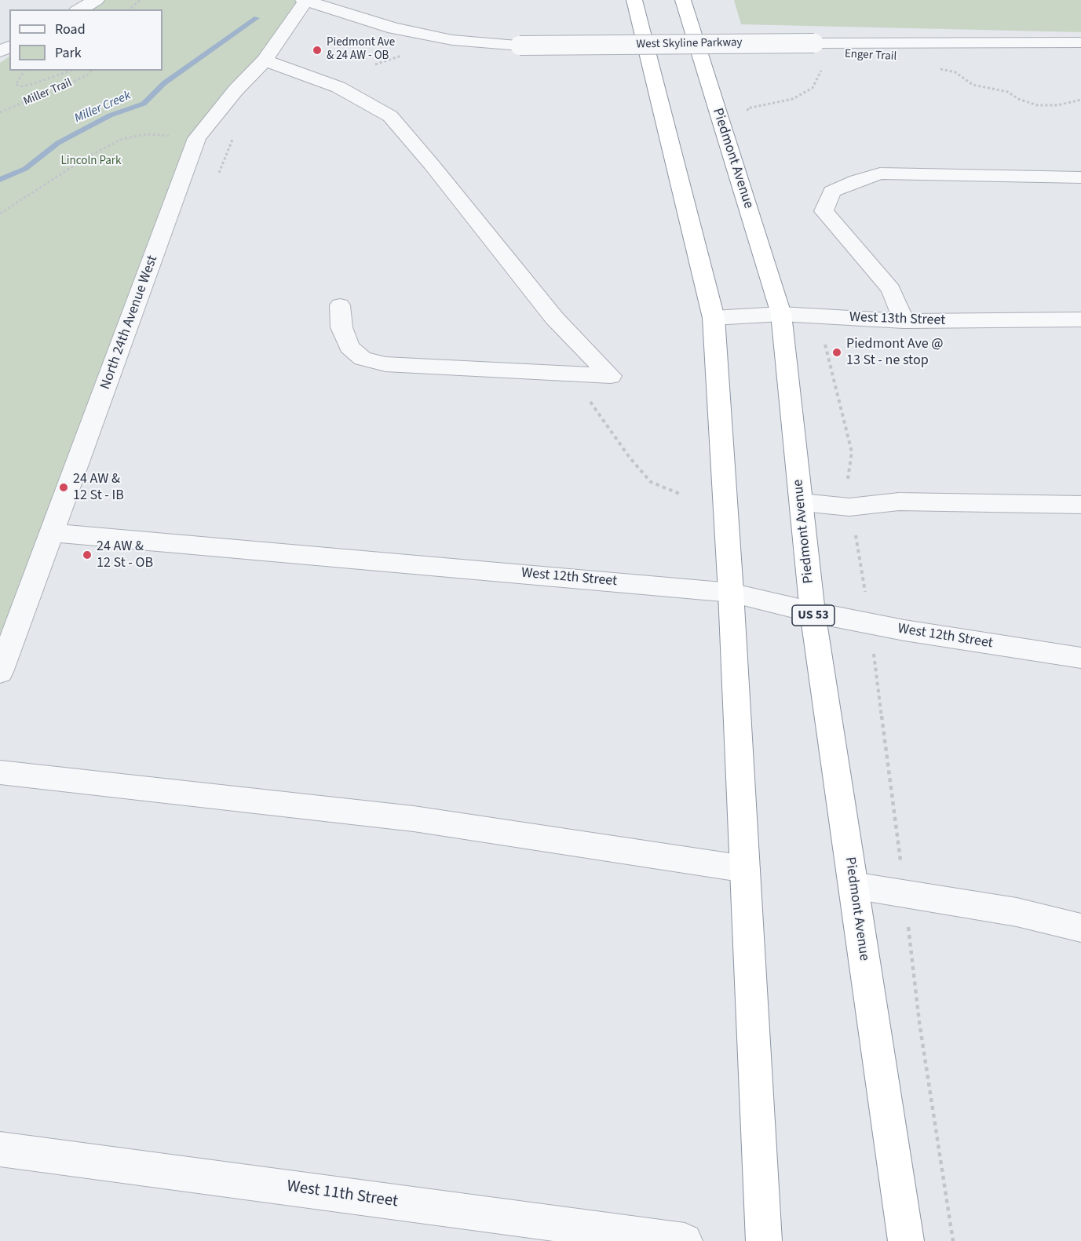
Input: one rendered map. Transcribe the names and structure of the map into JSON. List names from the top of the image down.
{
  "streets": {
    "highway": ["Piedmont Avenue", "US 53"],
    "street": [
      "West Skyline Parkway",
      "West 13th Street",
      "North 24th Avenue West",
      "West 12th Street",
      "West 11th Street"
    ],
    "path": ["Miller Trail"]
  },
  "crossings": [
    ["West Skyline Parkway", "North 24th Avenue West"],
    ["Piedmont Avenue", "West 13th Street"],
    ["Piedmont Avenue", "West 12th Street"],
    ["North 24th Avenue West", "West 12th Street"]
  ],
  "water": ["Miller Creek"],
  "parks": ["Lincoln Park"],
  "places": [
    "Piedmont Ave & 24 AW - OB",
    "Piedmont Ave @ 13 St - ne stop",
    "24 AW & 12 St - IB",
    "24 AW & 12 St - OB"
  ],
  "legend": ["Road", "Park"]
}
